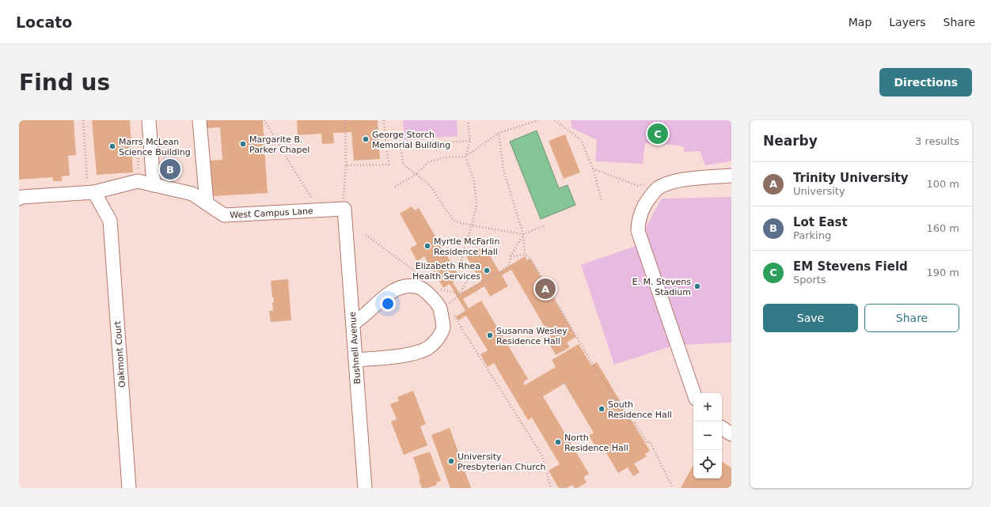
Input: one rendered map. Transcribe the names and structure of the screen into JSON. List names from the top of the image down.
{
  "streets": {
    "street": ["West Campus Lane", "Bushnell Avenue", "Oakmont Court"]
  },
  "crossings": [
    ["West Campus Lane", "Bushnell Avenue"],
    ["West Campus Lane", "Oakmont Court"]
  ],
  "places": [
    "George Storch Memorial Building",
    "Margarite B. Parker Chapel",
    "Marrs McLean Science Building",
    "Myrtle McFarlin Residence Hall",
    "Elizabeth Rhea Health Services",
    "E. M. Stevens Stadium",
    "Susanna Wesley Residence Hall",
    "South Residence Hall",
    "North Residence Hall",
    "University Presbyterian Church"
  ],
  "page": {
    "header": "Locato",
    "nav": ["Map", "Layers", "Share"],
    "buttons": [
      "Directions",
      ["Save", "Share"]
    ],
    "title": "Find us",
    "heading": ["Nearby", "3 results"],
    "pins": ["C", "B", "A"],
    "list": [
      {
        "mark": "A",
        "name": "Trinity University",
        "note": "University",
        "value": "100 m"
      },
      {
        "mark": "B",
        "name": "Lot East",
        "note": "Parking",
        "value": "160 m"
      },
      {
        "mark": "C",
        "name": "EM Stevens Field",
        "note": "Sports",
        "value": "190 m"
      }
    ],
    "map_buttons": ["+", "−"]
  }
}
